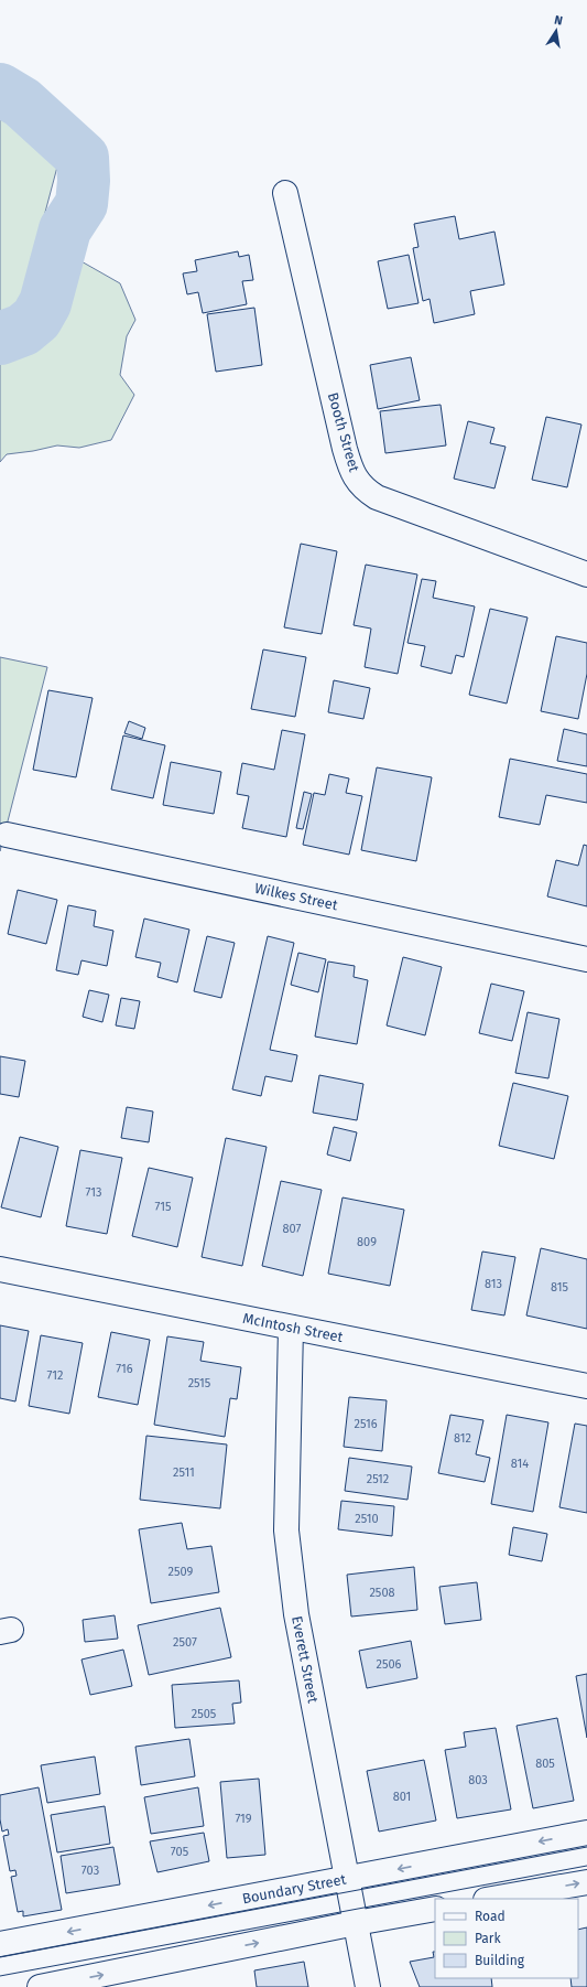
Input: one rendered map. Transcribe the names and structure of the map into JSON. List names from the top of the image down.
{
  "streets": {
    "street": [
      "Booth Street",
      "Wilkes Street",
      "McIntosh Street",
      "Everett Street",
      "Boundary Street"
    ]
  },
  "crossings": [
    ["McIntosh Street", "Everett Street"],
    ["Everett Street", "Boundary Street"]
  ],
  "house_numbers": [
    "713",
    "715",
    "807",
    "809",
    "813",
    "815",
    "716",
    "712",
    "2515",
    "2516",
    "812",
    "814",
    "2511",
    "2512",
    "2510",
    "2509",
    "2508",
    "2507",
    "2506",
    "2505",
    "805",
    "803",
    "801",
    "719",
    "705",
    "703"
  ],
  "legend": ["Road", "Park", "Building"],
  "north": "top"
}
